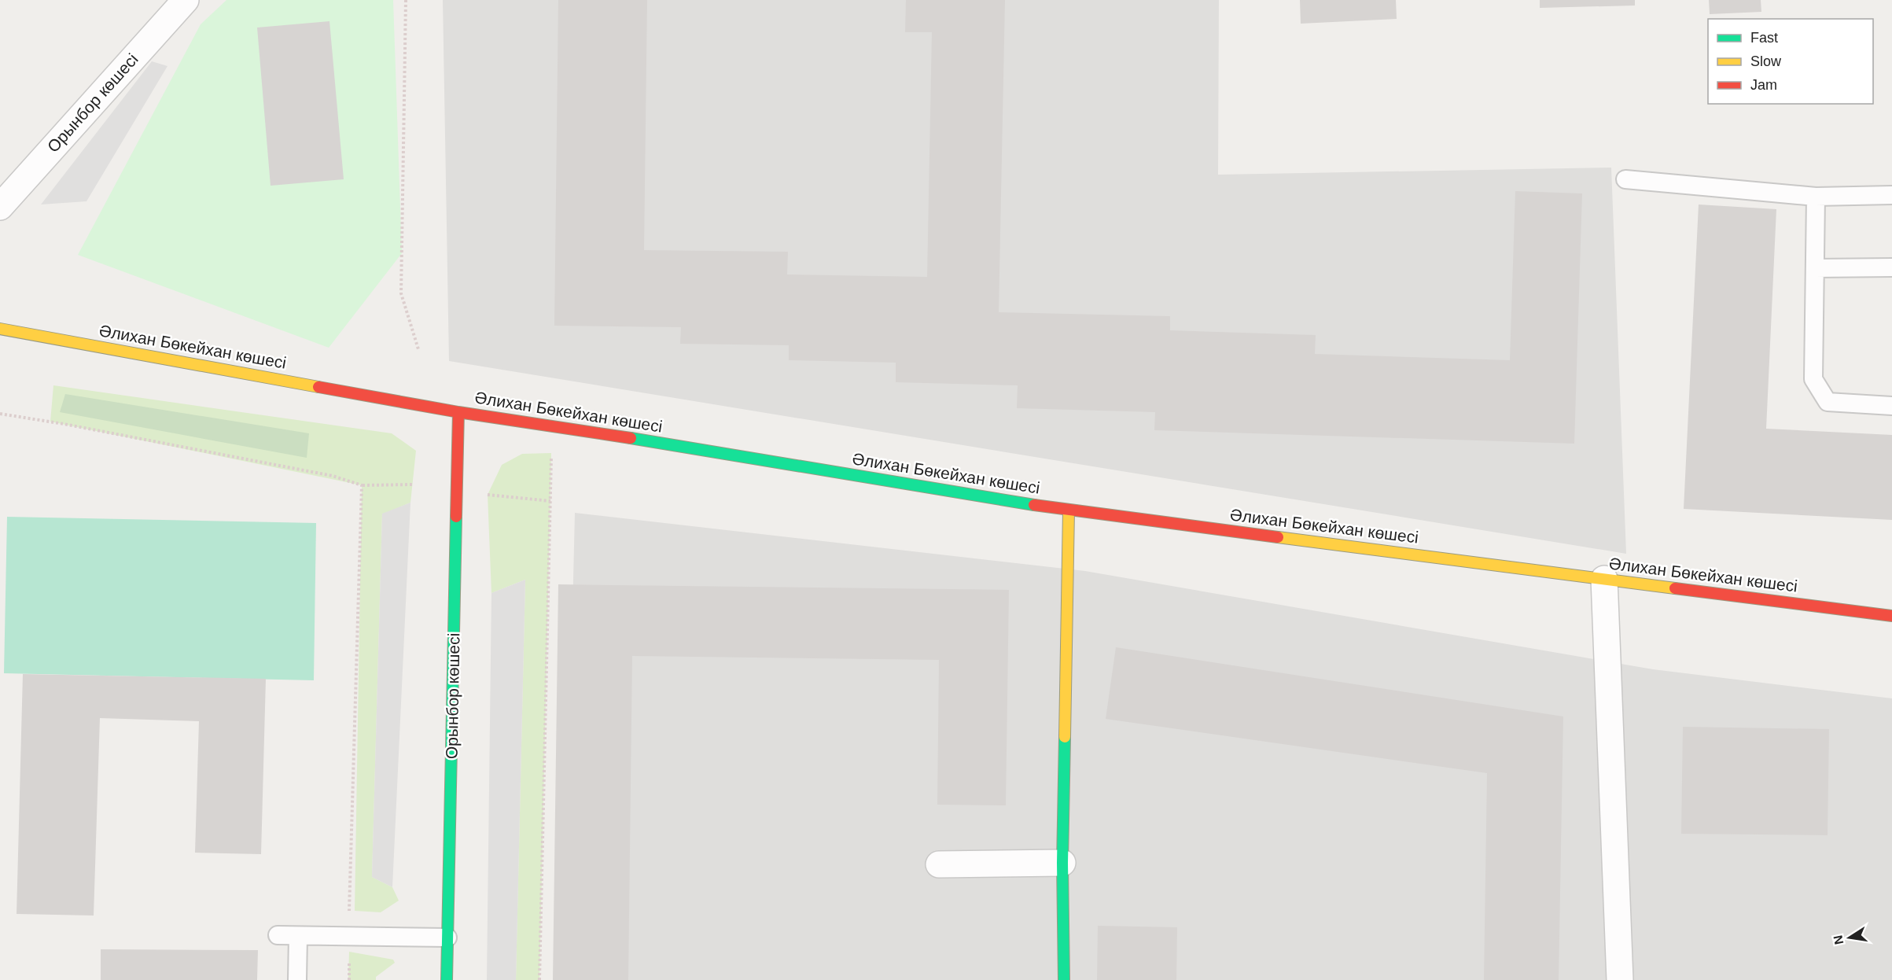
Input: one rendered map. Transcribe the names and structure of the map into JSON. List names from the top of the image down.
{
  "streets": {
    "street": ["Орынбор көшесі", "Әлихан Бөкейхан көшесі"]
  },
  "crossings": [
    ["Орынбор көшесі", "Әлихан Бөкейхан көшесі"]
  ],
  "legend": ["Fast", "Slow", "Jam"],
  "north": "left"
}
